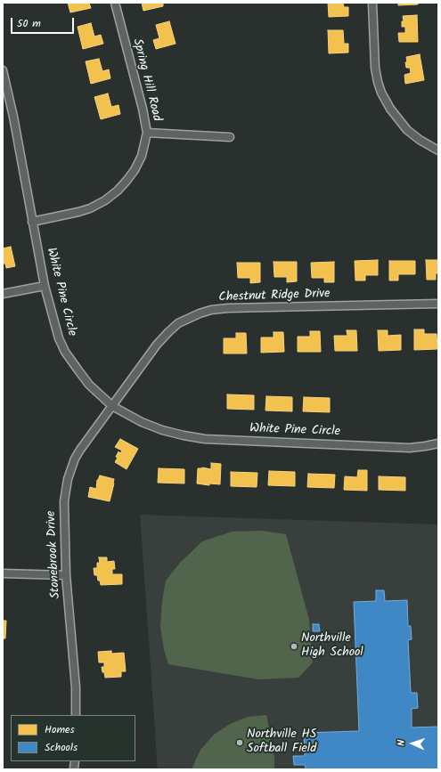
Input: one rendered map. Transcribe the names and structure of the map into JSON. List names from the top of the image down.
{
  "streets": {
    "street": [
      "Spring Hill Road",
      "White Pine Circle",
      "Chestnut Ridge Drive",
      "Stonebrook Drive"
    ]
  },
  "crossings": [
    ["Spring Hill Road", "White Pine Circle"],
    ["White Pine Circle", "Chestnut Ridge Drive"],
    ["White Pine Circle", "Stonebrook Drive"],
    ["Chestnut Ridge Drive", "Stonebrook Drive"]
  ],
  "places": ["Northville High School", "Northville HS Softball Field"],
  "legend": ["Homes", "Schools"],
  "scale_bar": "50 m",
  "north": "left"
}
